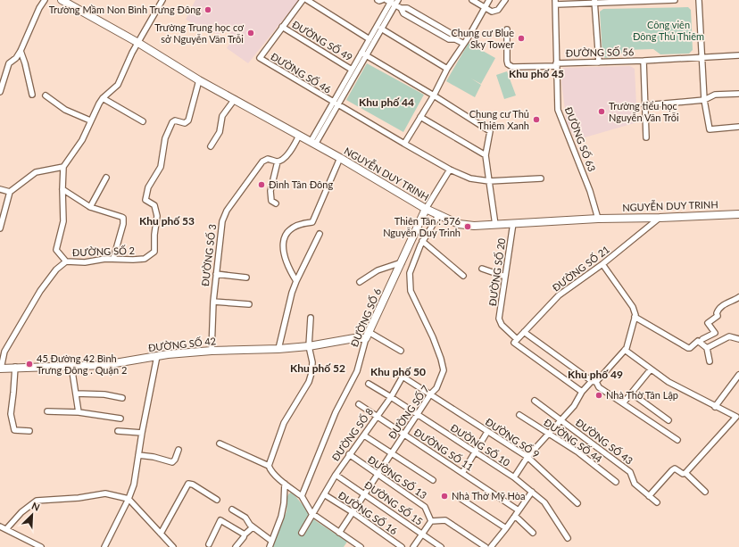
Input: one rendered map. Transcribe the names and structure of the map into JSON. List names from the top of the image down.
{
  "streets": {
    "main road": ["NGUYỄN DUY TRINH", "ĐƯỜNG SỐ 6", "ĐƯỜNG SỐ 42"],
    "street": [
      "ĐƯỜNG SỐ 49",
      "ĐƯỜNG SỐ 56",
      "ĐƯỜNG SỐ 46",
      "ĐƯỜNG SỐ 63",
      "ĐƯỜNG SỐ 2",
      "ĐƯỜNG SỐ 3",
      "ĐƯỜNG SỐ 21",
      "ĐƯỜNG SỐ 20",
      "ĐƯỜNG SỐ 7",
      "ĐƯỜNG SỐ 8",
      "ĐƯỜNG SỐ 9",
      "ĐƯỜNG SỐ 44",
      "ĐƯỜNG SỐ 43",
      "ĐƯỜNG SỐ 10",
      "ĐƯỜNG SỐ 11",
      "ĐƯỜNG SỐ 13",
      "ĐƯỜNG SỐ 15",
      "ĐƯỜNG SỐ 16"
    ]
  },
  "crossings": [
    ["ĐƯỜNG SỐ 49", "ĐƯỜNG SỐ 46"],
    ["ĐƯỜNG SỐ 49", "NGUYỄN DUY TRINH"],
    ["ĐƯỜNG SỐ 56", "ĐƯỜNG SỐ 63"],
    ["ĐƯỜNG SỐ 63", "NGUYỄN DUY TRINH"],
    ["NGUYỄN DUY TRINH", "ĐƯỜNG SỐ 2"],
    ["NGUYỄN DUY TRINH", "ĐƯỜNG SỐ 21"],
    ["NGUYỄN DUY TRINH", "ĐƯỜNG SỐ 20"],
    ["NGUYỄN DUY TRINH", "ĐƯỜNG SỐ 6"],
    ["NGUYỄN DUY TRINH", "ĐƯỜNG SỐ 7"],
    ["ĐƯỜNG SỐ 3", "ĐƯỜNG SỐ 42"],
    ["ĐƯỜNG SỐ 21", "ĐƯỜNG SỐ 20"],
    ["ĐƯỜNG SỐ 6", "ĐƯỜNG SỐ 42"],
    ["ĐƯỜNG SỐ 7", "ĐƯỜNG SỐ 8"],
    ["ĐƯỜNG SỐ 7", "ĐƯỜNG SỐ 9"],
    ["ĐƯỜNG SỐ 7", "ĐƯỜNG SỐ 10"],
    ["ĐƯỜNG SỐ 7", "ĐƯỜNG SỐ 11"],
    ["ĐƯỜNG SỐ 7", "ĐƯỜNG SỐ 13"],
    ["ĐƯỜNG SỐ 7", "ĐƯỜNG SỐ 15"],
    ["ĐƯỜNG SỐ 7", "ĐƯỜNG SỐ 16"],
    ["ĐƯỜNG SỐ 8", "ĐƯỜNG SỐ 9"],
    ["ĐƯỜNG SỐ 8", "ĐƯỜNG SỐ 10"],
    ["ĐƯỜNG SỐ 8", "ĐƯỜNG SỐ 11"],
    ["ĐƯỜNG SỐ 8", "ĐƯỜNG SỐ 13"],
    ["ĐƯỜNG SỐ 8", "ĐƯỜNG SỐ 15"],
    ["ĐƯỜNG SỐ 8", "ĐƯỜNG SỐ 16"]
  ],
  "districts": [
    "Khu phố 45",
    "Khu phố 44",
    "Khu phố 53",
    "Khu phố 52",
    "Khu phố 50",
    "Khu phố 49"
  ],
  "parks": ["Công viên Đông Thủ Thiêm"],
  "places": [
    "Trường Mầm Non Bình Trưng Đông",
    "Trường Trung học cơ sở Nguyễn Văn Trỗi",
    "Chung cư Blue Sky Tower",
    "Trường tiểu học Nguyễn Văn Trỗi",
    "Chung cư Thủ Thiêm Xanh",
    "Đình Tân Đông",
    "Thiên Tân : 576 Nguyễn Duy Trinh",
    "45 Đường 42 Bình Trưng Đông . Quận 2",
    "Nhà Thờ Tân Lập",
    "Nhà Thờ Mỹ Hòa"
  ],
  "north": "top right"
}
